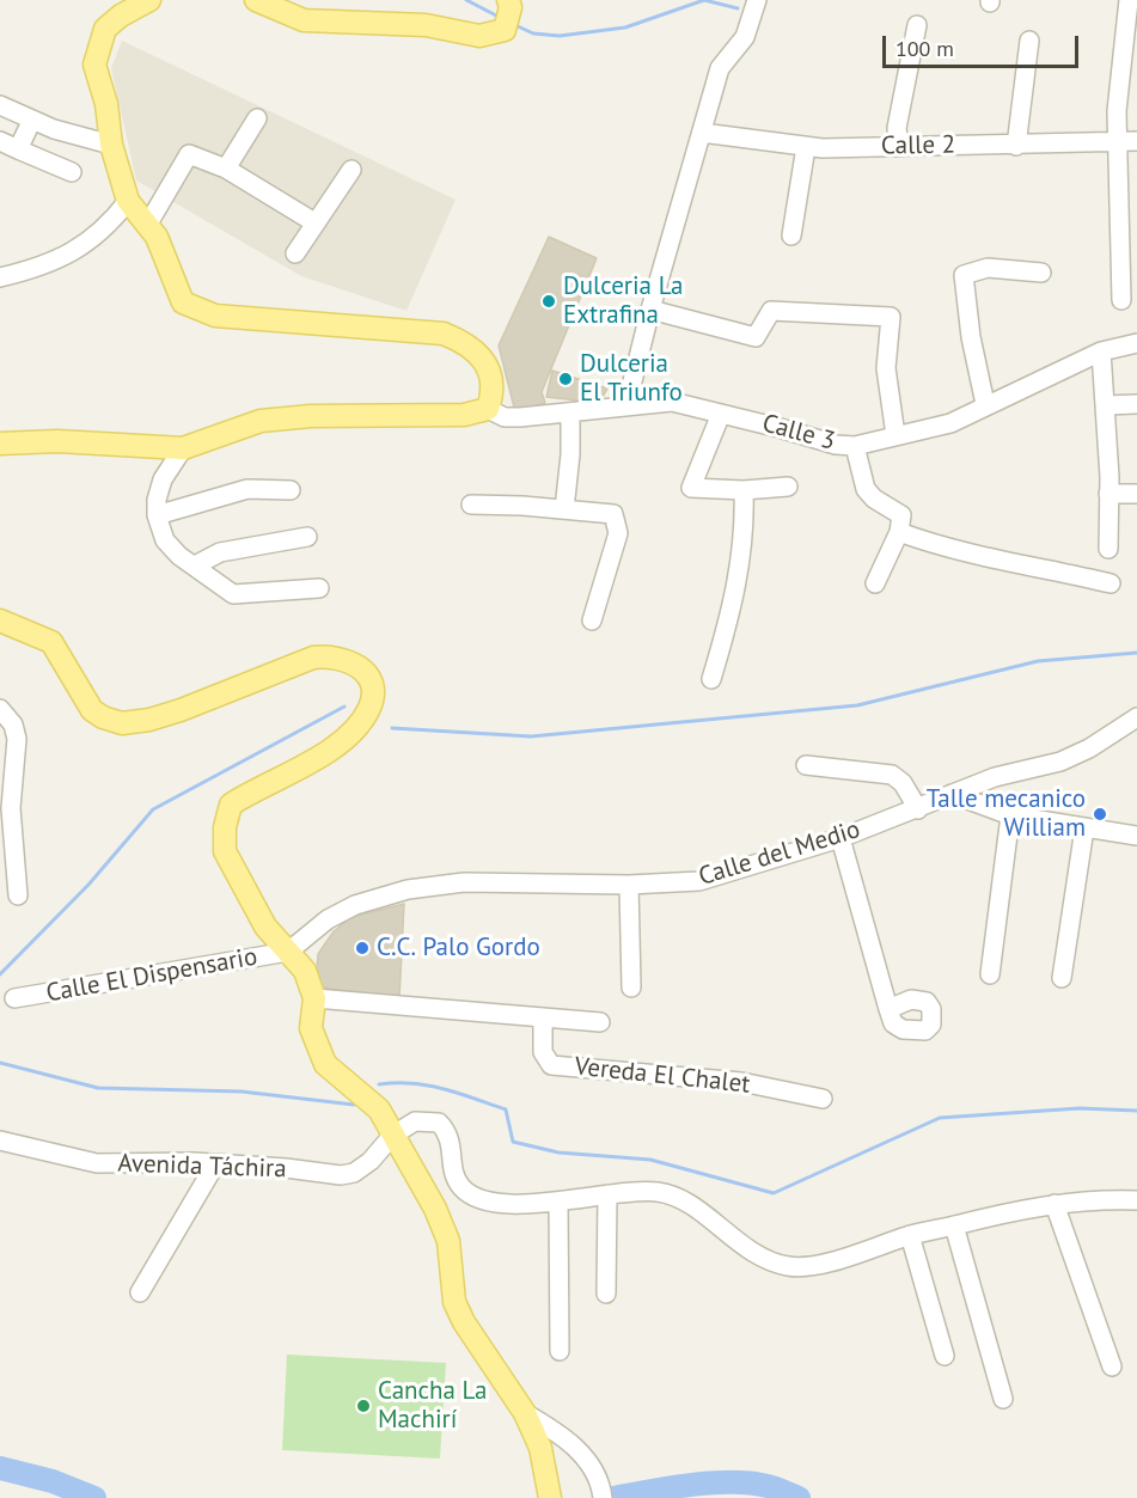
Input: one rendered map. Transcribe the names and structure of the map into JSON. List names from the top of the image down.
{
  "streets": {
    "street": [
      "Calle 2",
      "Calle 3",
      "Calle del Medio",
      "Calle El Dispensario",
      "Vereda El Chalet",
      "Avenida Táchira"
    ]
  },
  "crossings": [
    ["Calle del Medio", "Calle El Dispensario"]
  ],
  "places": [
    "Dulceria La Extrafina",
    "Dulceria El Triunfo",
    "Talle mecanico William",
    "C.C. Palo Gordo",
    "Cancha La Machirí"
  ],
  "scale_bar": "100 m"
}
